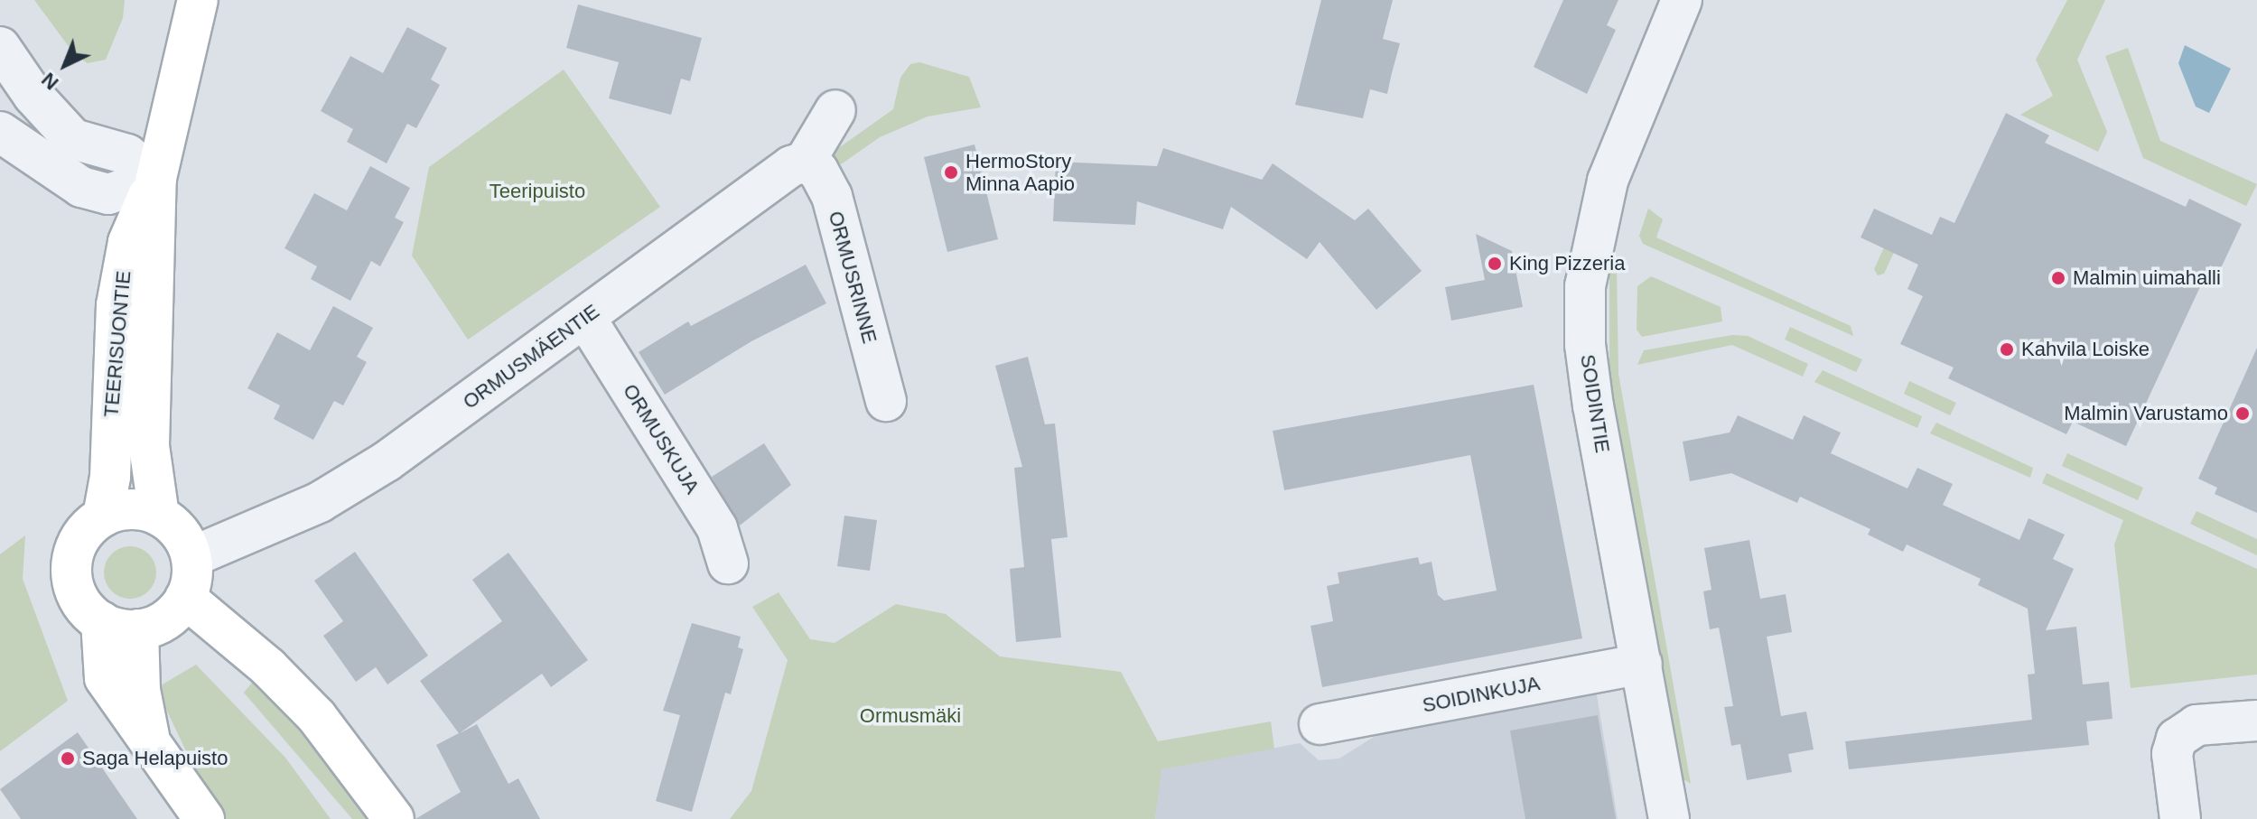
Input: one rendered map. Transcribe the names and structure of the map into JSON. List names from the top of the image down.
{
  "streets": {
    "main road": ["TEERISUONTIE"],
    "street": [
      "ORMUSRINNE",
      "ORMUSMÄENTIE",
      "SOIDINTIE",
      "ORMUSKUJA",
      "SOIDINKUJA"
    ]
  },
  "crossings": [
    ["ORMUSRINNE", "ORMUSMÄENTIE"],
    ["TEERISUONTIE", "ORMUSMÄENTIE"],
    ["ORMUSMÄENTIE", "ORMUSKUJA"],
    ["SOIDINTIE", "SOIDINKUJA"]
  ],
  "parks": ["Teeripuisto", "Ormusmäki"],
  "places": [
    "HermoStory Minna Aapio",
    "King Pizzeria",
    "Malmin uimahalli",
    "Kahvila Loiske",
    "Malmin Varustamo",
    "Saga Helapuisto"
  ],
  "north": "bottom left"
}
